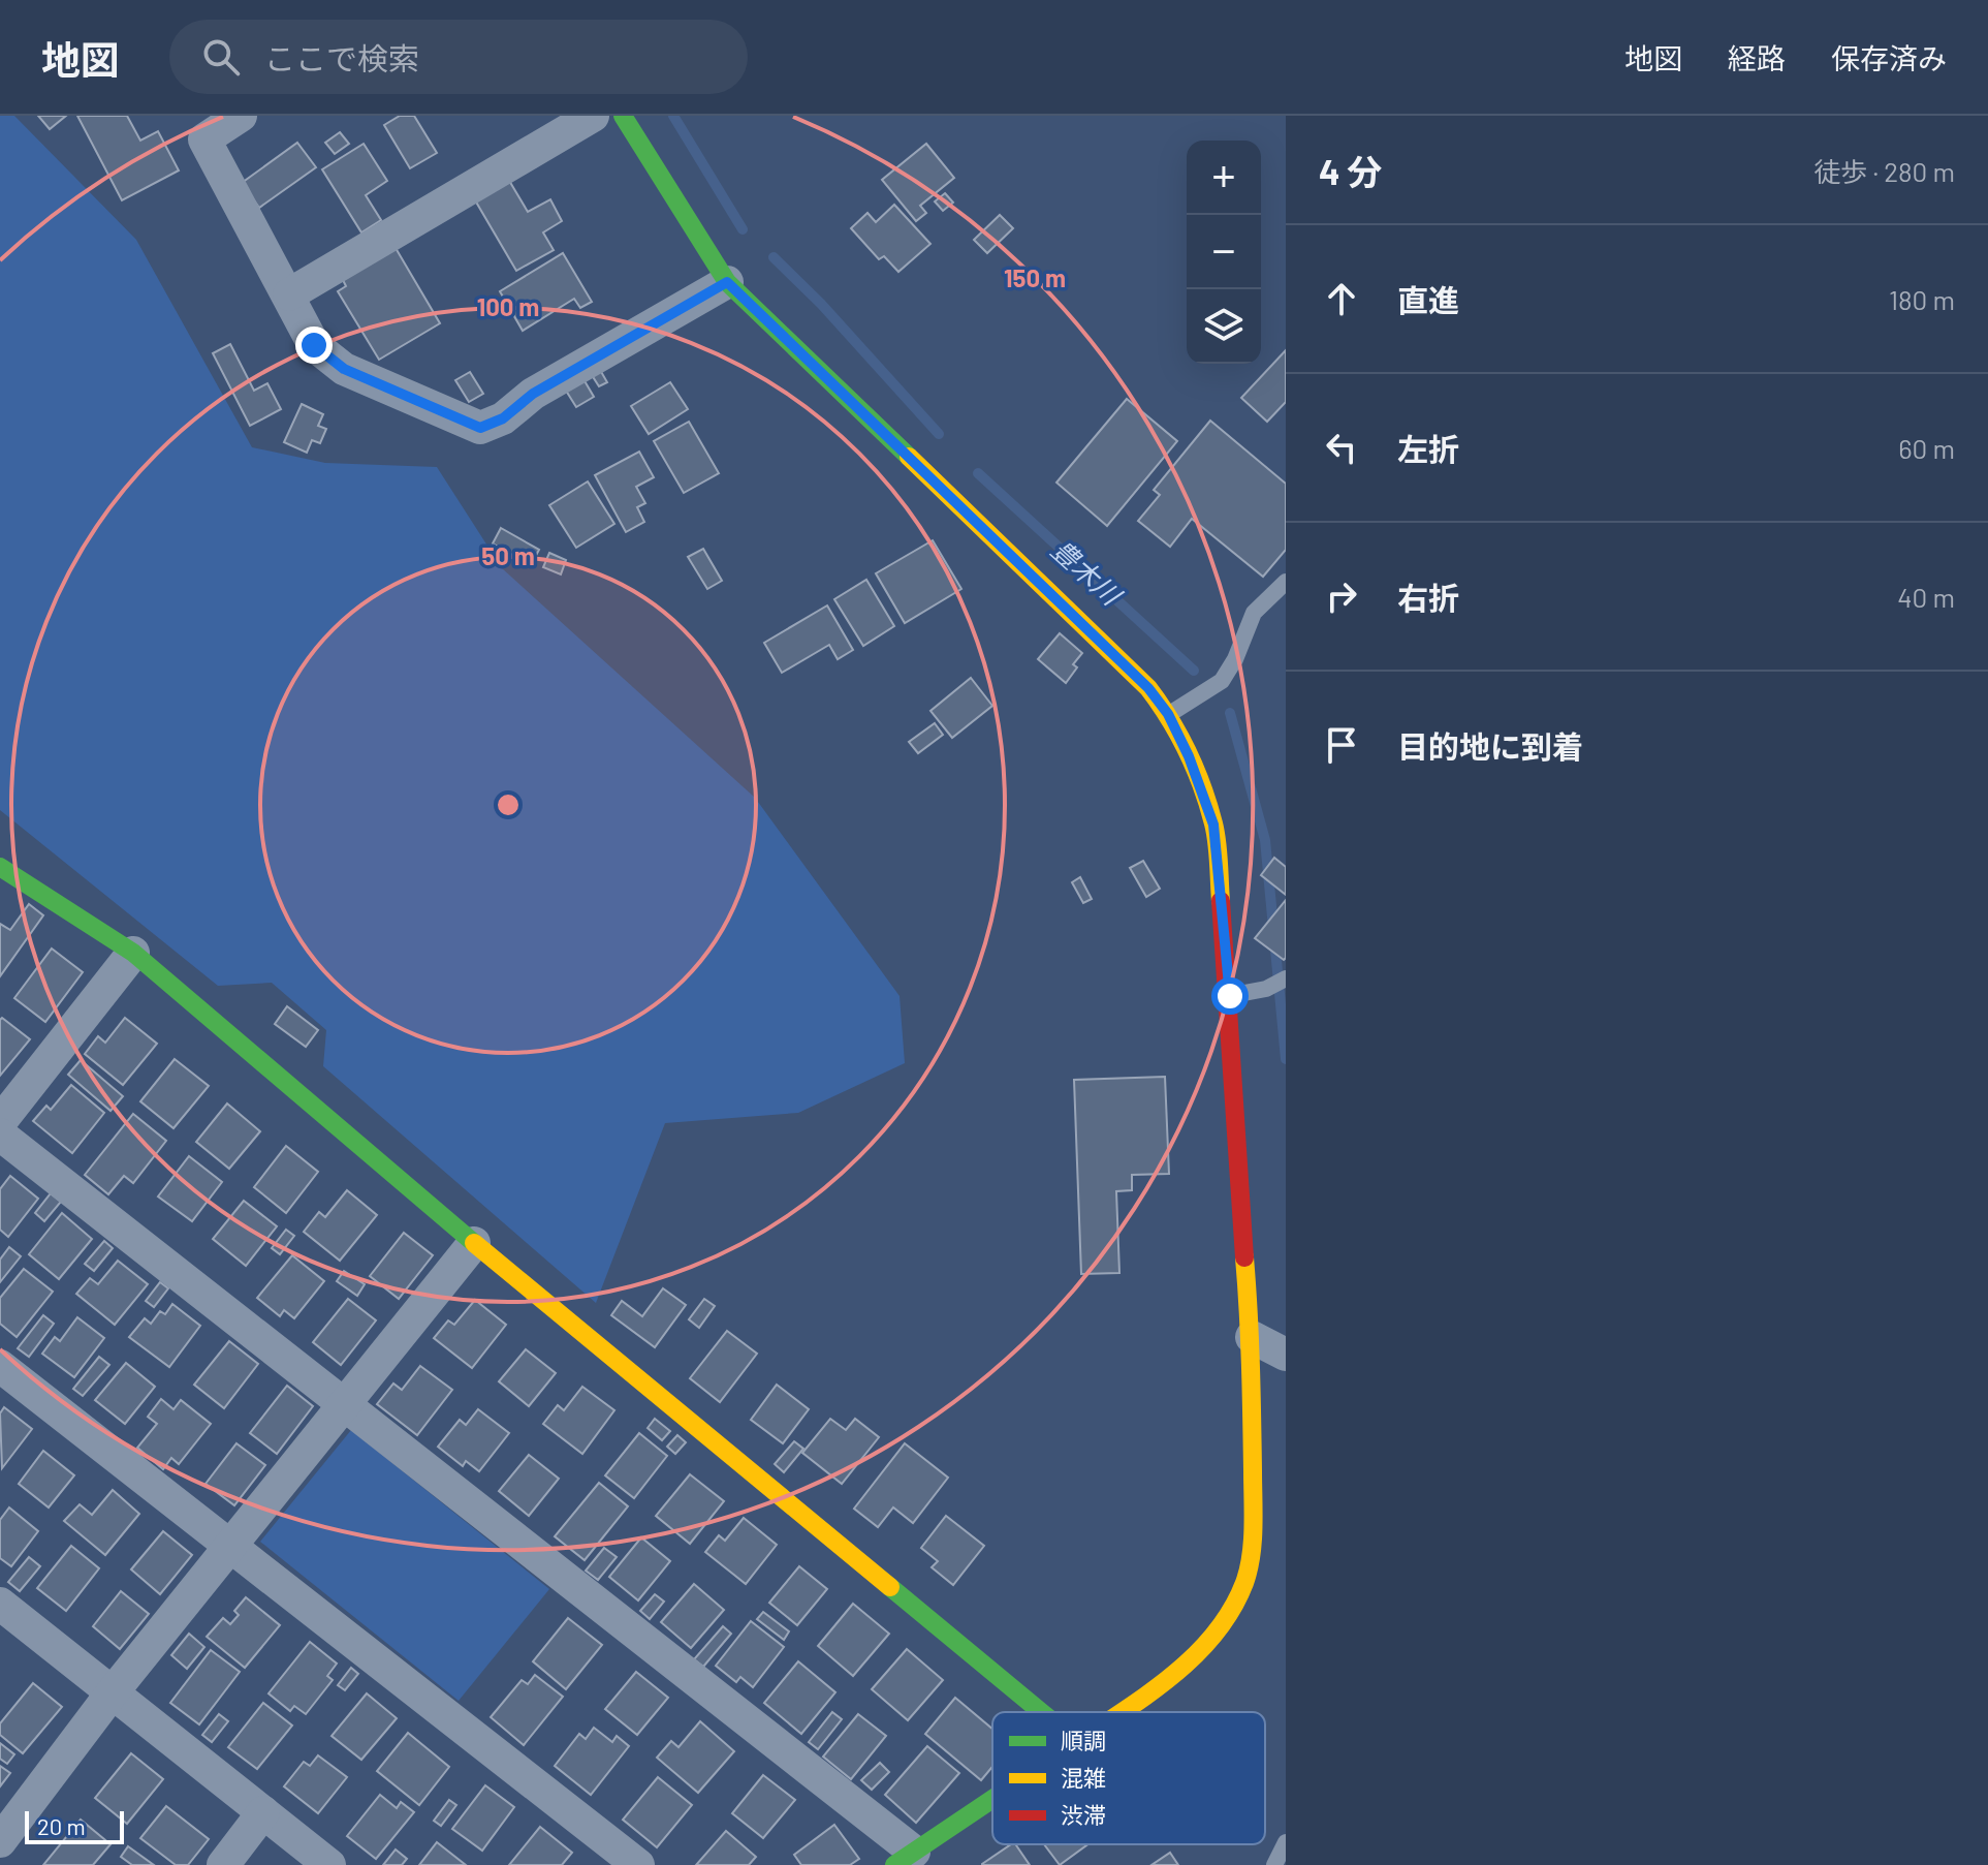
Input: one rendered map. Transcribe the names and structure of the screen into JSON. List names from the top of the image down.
{
  "water": ["豊木川"],
  "legend": ["順調", "混雑", "渋滞"],
  "scale_bar": "20 m",
  "page": {
    "header": "地図",
    "search": "ここで検索",
    "nav": ["地図", "経路", "保存済み"],
    "heading": ["4 分", "徒歩 · 280 m"],
    "map_buttons": ["+", "−"],
    "list": [
      ["直進", "180 m"],
      ["左折", "60 m"],
      ["右折", "40 m"],
      "目的地に到着"
    ],
    "scale": "20 m"
  },
  "rings": ["150 m", "100 m", "50 m"]
}
